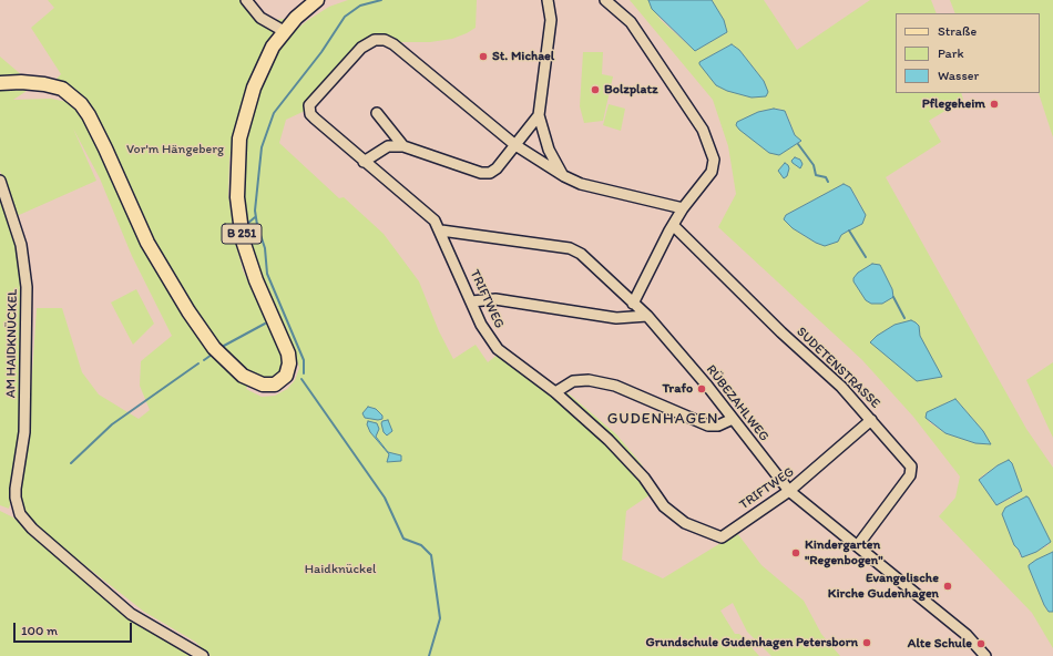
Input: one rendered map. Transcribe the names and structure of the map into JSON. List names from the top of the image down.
{
  "streets": {
    "main road": ["B 251"],
    "street": [
      "TRIFTWEG",
      "AM HAIDKNÜCKEL",
      "SUDETENSTRASSE",
      "RÜBEZAHLWEG"
    ]
  },
  "crossings": [
    ["TRIFTWEG", "SUDETENSTRASSE"],
    ["TRIFTWEG", "RÜBEZAHLWEG"],
    ["SUDETENSTRASSE", "RÜBEZAHLWEG"]
  ],
  "districts": ["GUDENHAGEN"],
  "parks": ["Vor'm Hängeberg", "Haidknückel"],
  "places": [
    "St. Michael",
    "Bolzplatz",
    "Pflegeheim",
    "Trafo",
    "Kindergarten \"Regenbogen\"",
    "Evangelische Kirche Gudenhagen",
    "Grundschule Gudenhagen Petersborn",
    "Alte Schule"
  ],
  "legend": ["Straße", "Park", "Wasser"],
  "scale_bar": "100 m"
}
